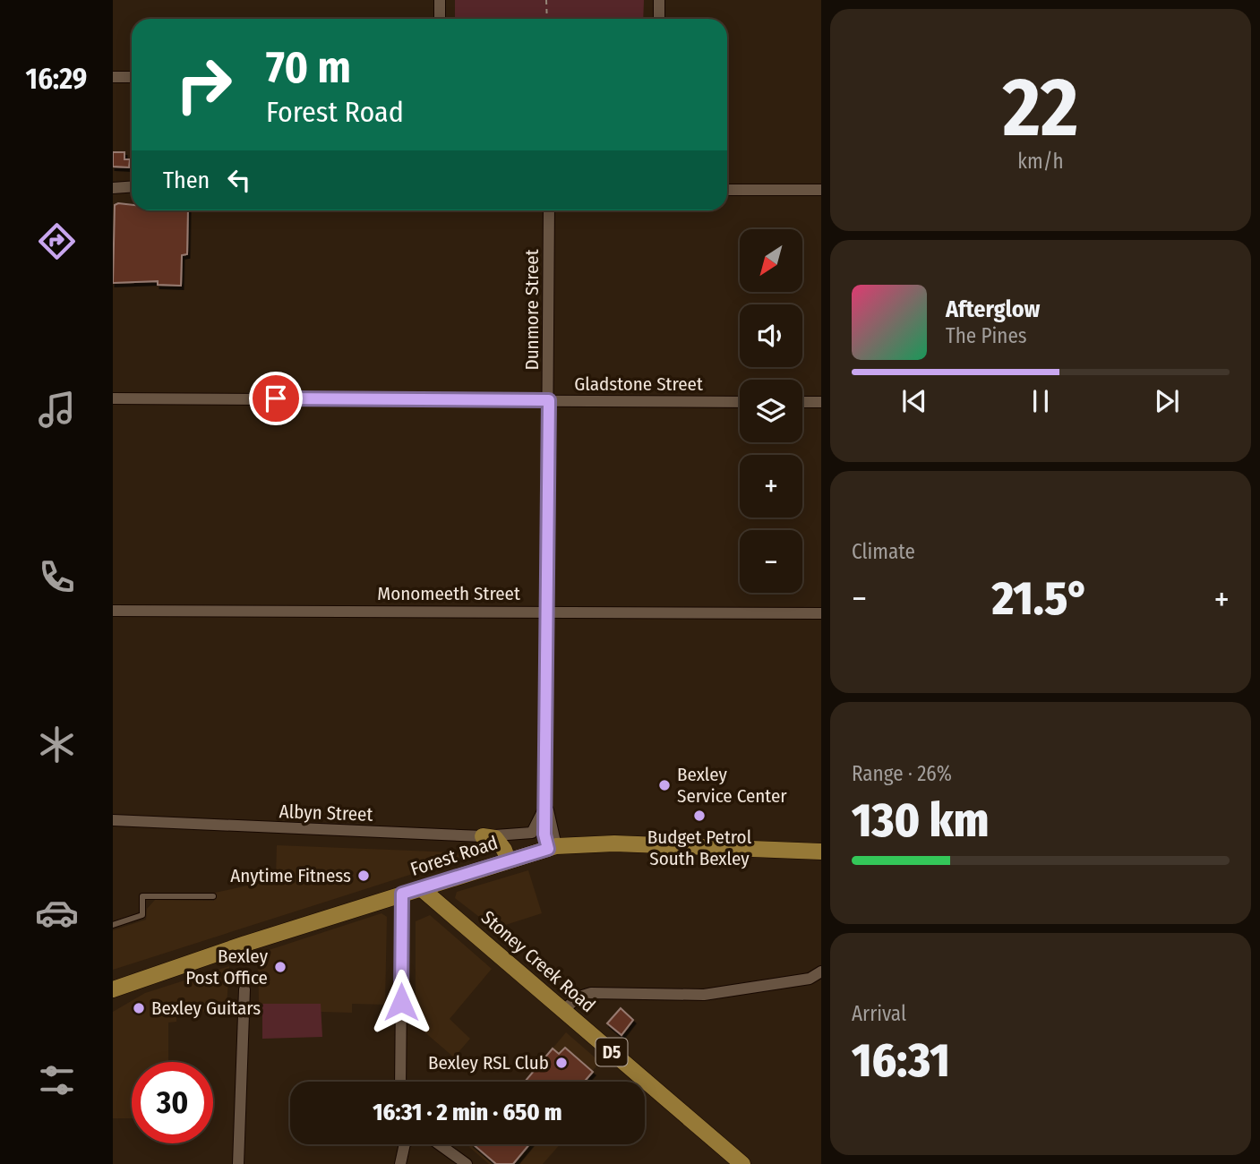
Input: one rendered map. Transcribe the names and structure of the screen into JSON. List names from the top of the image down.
{
  "streets": {
    "main road": ["Forest Road", "Stoney Creek Road", "D5"],
    "street": [
      "Dunmore Street",
      "Gladstone Street",
      "Monomeeth Street",
      "Albyn Street"
    ]
  },
  "crossings": [
    ["Dunmore Street", "Gladstone Street"],
    ["Dunmore Street", "Monomeeth Street"],
    ["Dunmore Street", "Albyn Street"],
    ["Dunmore Street", "Forest Road"],
    ["Forest Road", "Stoney Creek Road"]
  ],
  "places": [
    "Bexley Service Center",
    "Budget Petrol South Bexley",
    "Anytime Fitness",
    "Bexley Post Office",
    "Bexley Guitars",
    "Bexley RSL Club"
  ],
  "north": "bottom left",
  "page": {
    "tabs": "16:29",
    "tile": [
      ["22", "km/h"],
      "Climate",
      ["Range · 26%", "130 km"],
      ["Arrival", "16:31"]
    ],
    "turn": ["70 m", "Forest Road"],
    "then": "Then",
    "map_buttons": ["+", "−"],
    "song": ["Afterglow", "The Pines"],
    "heat": ["−", "21.5°", "+"],
    "limit": "30",
    "trip": "16:31 · 2 min · 650 m"
  }
}
